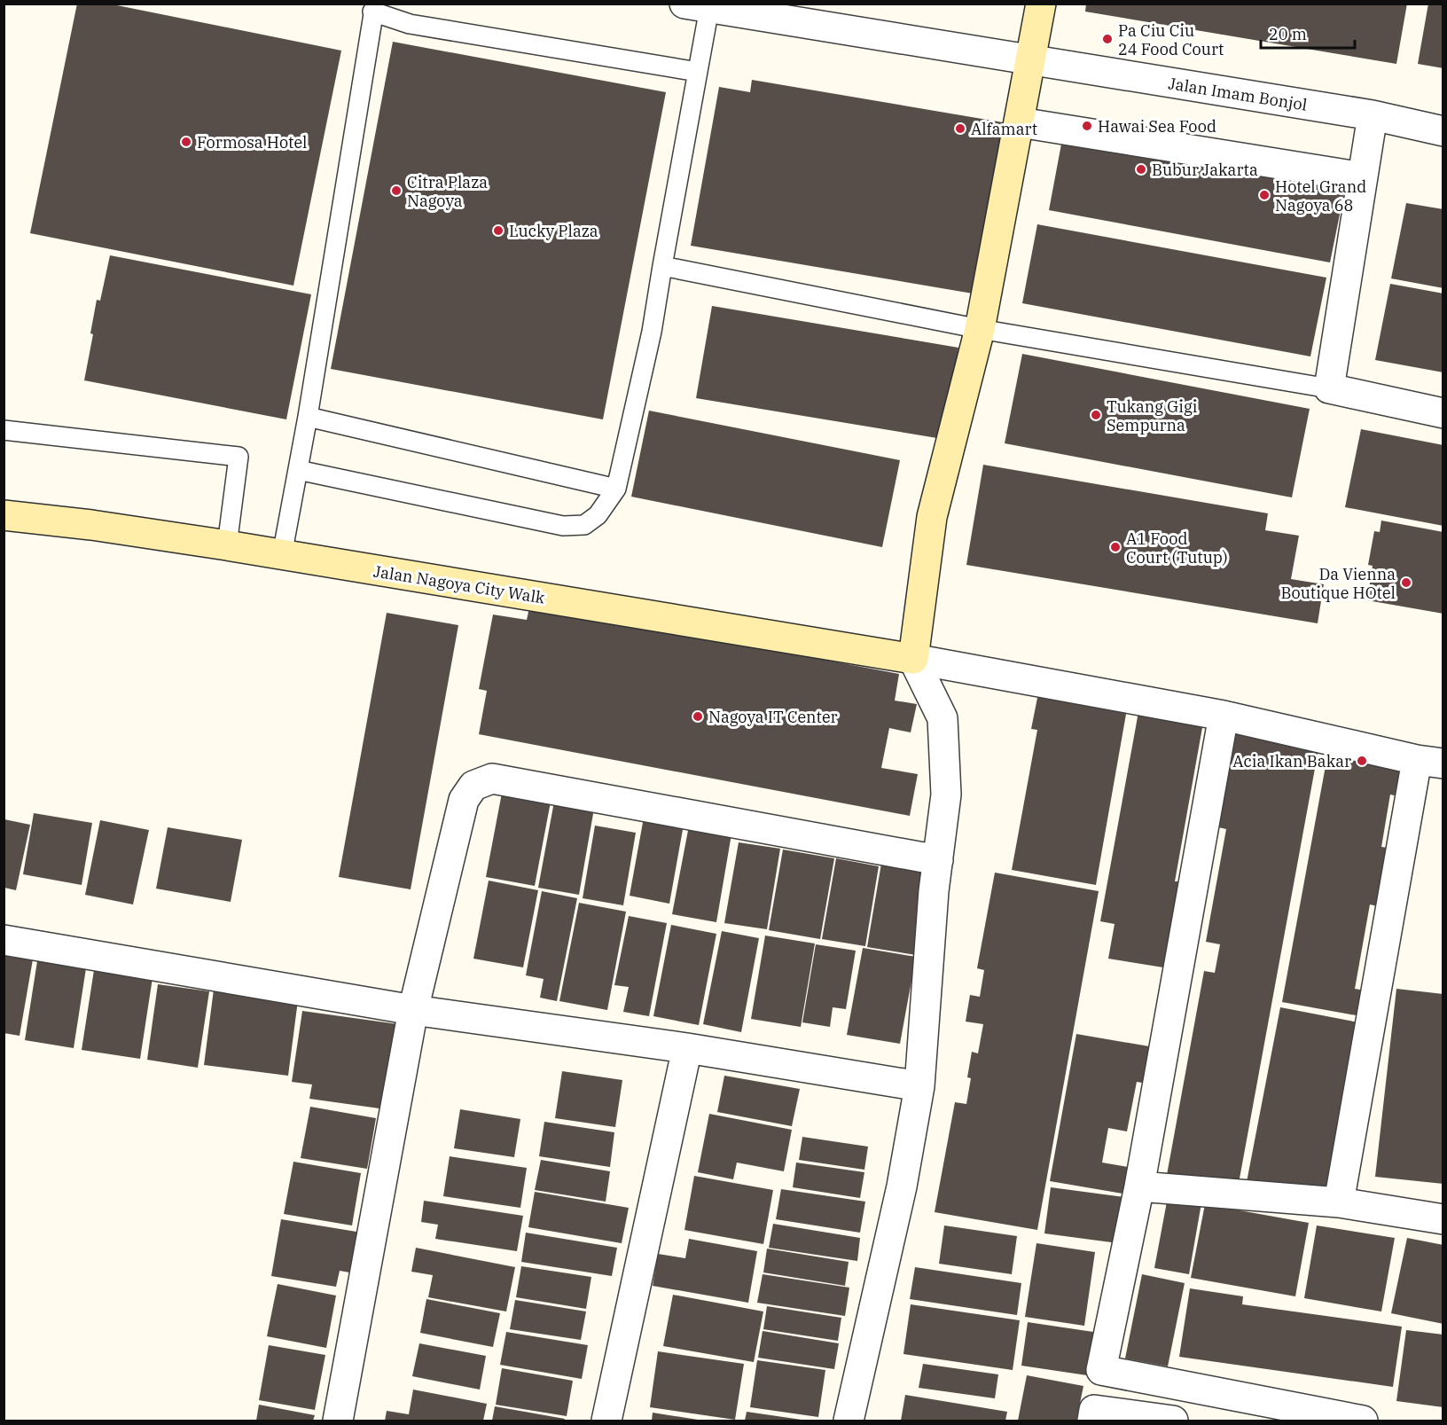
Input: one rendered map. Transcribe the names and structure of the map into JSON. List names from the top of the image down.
{
  "streets": {
    "street": ["Jalan Imam Bonjol", "Jalan Nagoya City Walk"]
  },
  "places": [
    "Pa Ciu Ciu 24 Food Court",
    "Hawai Sea Food",
    "Alfamart",
    "Formosa Hotel",
    "Bubur Jakarta",
    "Citra Plaza Nagoya",
    "Hotel Grand Nagoya 68",
    "Lucky Plaza",
    "Tukang Gigi Sempurna",
    "A1 Food Court (Tutup)",
    "Da Vienna Boutique HOtel",
    "Nagoya IT Center",
    "Acia Ikan Bakar"
  ],
  "scale_bar": "20 m"
}
